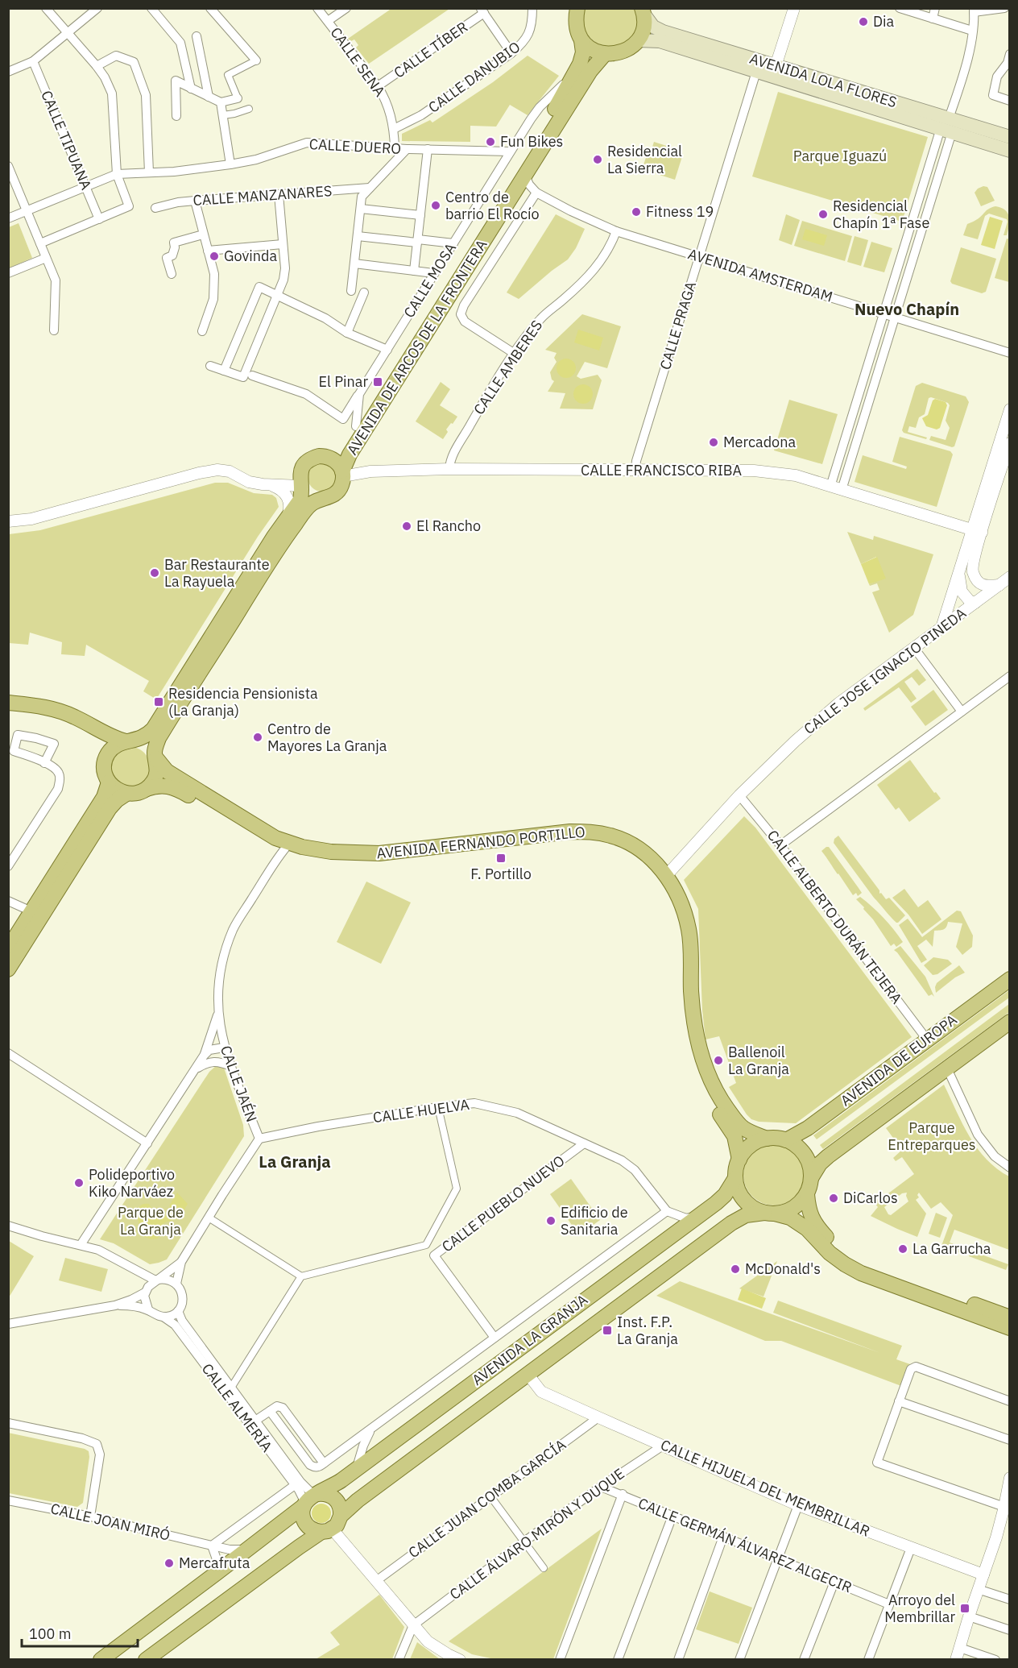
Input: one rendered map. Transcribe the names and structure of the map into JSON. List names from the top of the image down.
{
  "streets": {
    "main road": [
      "AVENIDA LOLA FLORES",
      "AVENIDA DE ARCOS DE LA FRONTERA",
      "AVENIDA FERNANDO PORTILLO",
      "AVENIDA DE EUROPA",
      "AVENIDA LA GRANJA"
    ],
    "street": [
      "CALLE TÍBER",
      "CALLE SENA",
      "CALLE DANUBIO",
      "CALLE TIPUANA",
      "CALLE DUERO",
      "CALLE MANZANARES",
      "AVENIDA AMSTERDAM",
      "CALLE MOSA",
      "CALLE PRAGA",
      "CALLE AMBERES",
      "CALLE FRANCISCO RIBA",
      "CALLE JOSE IGNACIO PINEDA",
      "CALLE ALBERTO DURÁN TEJERA",
      "CALLE JAÉN",
      "CALLE HUELVA",
      "CALLE PUEBLO NUEVO",
      "CALLE ALMERÍA",
      "CALLE HIJUELA DEL MEMBRILLAR",
      "CALLE JUAN COMBA GARCÍA",
      "CALLE JOAN MIRÓ",
      "CALLE ÁLVARO MIRÓN Y DUQUE",
      "CALLE GERMÁN ÁLVAREZ ALGECIR"
    ]
  },
  "crossings": [
    ["CALLE TÍBER", "CALLE SENA"],
    ["CALLE SENA", "CALLE DANUBIO"],
    ["CALLE SENA", "CALLE DUERO"],
    ["AVENIDA LOLA FLORES", "CALLE PRAGA"],
    ["CALLE TIPUANA", "CALLE DUERO"],
    ["CALLE DUERO", "CALLE MOSA"],
    ["AVENIDA AMSTERDAM", "CALLE PRAGA"],
    ["AVENIDA AMSTERDAM", "AVENIDA DE ARCOS DE LA FRONTERA"],
    ["AVENIDA AMSTERDAM", "CALLE AMBERES"],
    ["CALLE MOSA", "AVENIDA DE ARCOS DE LA FRONTERA"],
    ["CALLE PRAGA", "CALLE FRANCISCO RIBA"],
    ["AVENIDA DE ARCOS DE LA FRONTERA", "CALLE FRANCISCO RIBA"],
    ["AVENIDA DE ARCOS DE LA FRONTERA", "AVENIDA FERNANDO PORTILLO"],
    ["CALLE AMBERES", "CALLE FRANCISCO RIBA"],
    ["CALLE JOSE IGNACIO PINEDA", "AVENIDA FERNANDO PORTILLO"],
    ["CALLE JOSE IGNACIO PINEDA", "CALLE ALBERTO DURÁN TEJERA"],
    ["AVENIDA FERNANDO PORTILLO", "AVENIDA DE EUROPA"],
    ["AVENIDA FERNANDO PORTILLO", "CALLE JAÉN"],
    ["AVENIDA FERNANDO PORTILLO", "AVENIDA LA GRANJA"],
    ["CALLE ALBERTO DURÁN TEJERA", "AVENIDA DE EUROPA"],
    ["AVENIDA DE EUROPA", "AVENIDA LA GRANJA"],
    ["CALLE JAÉN", "CALLE HUELVA"],
    ["CALLE JAÉN", "CALLE ALMERÍA"],
    ["CALLE HUELVA", "CALLE PUEBLO NUEVO"],
    ["AVENIDA LA GRANJA", "CALLE ALMERÍA"],
    ["AVENIDA LA GRANJA", "CALLE HIJUELA DEL MEMBRILLAR"],
    ["AVENIDA LA GRANJA", "CALLE JOAN MIRÓ"],
    ["CALLE HIJUELA DEL MEMBRILLAR", "CALLE JUAN COMBA GARCÍA"],
    ["CALLE HIJUELA DEL MEMBRILLAR", "CALLE ÁLVARO MIRÓN Y DUQUE"],
    ["CALLE ÁLVARO MIRÓN Y DUQUE", "CALLE GERMÁN ÁLVAREZ ALGECIR"]
  ],
  "districts": ["Nuevo Chapín", "La Granja"],
  "parks": ["Parque Iguazú", "Parque Entreparques", "Parque de La Granja"],
  "places": {
    "other": [
      "Dia",
      "Fun Bikes",
      "Residencial La Sierra",
      "Centro de barrio El Rocío",
      "Fitness 19",
      "Residencial Chapín 1ª Fase",
      "Govinda",
      "Mercadona",
      "El Rancho",
      "Bar Restaurante La Rayuela",
      "Centro de Mayores La Granja",
      "Ballenoil La Granja",
      "Polideportivo Kiko Narváez",
      "DiCarlos",
      "Edificio de Sanitaria",
      "La Garrucha",
      "McDonald's",
      "Mercafruta"
    ],
    "transit": [
      "El Pinar",
      "Residencia Pensionista (La Granja)",
      "F. Portillo",
      "Inst. F.P. La Granja",
      "Arroyo del Membrillar"
    ]
  },
  "scale_bar": "100 m"
}
